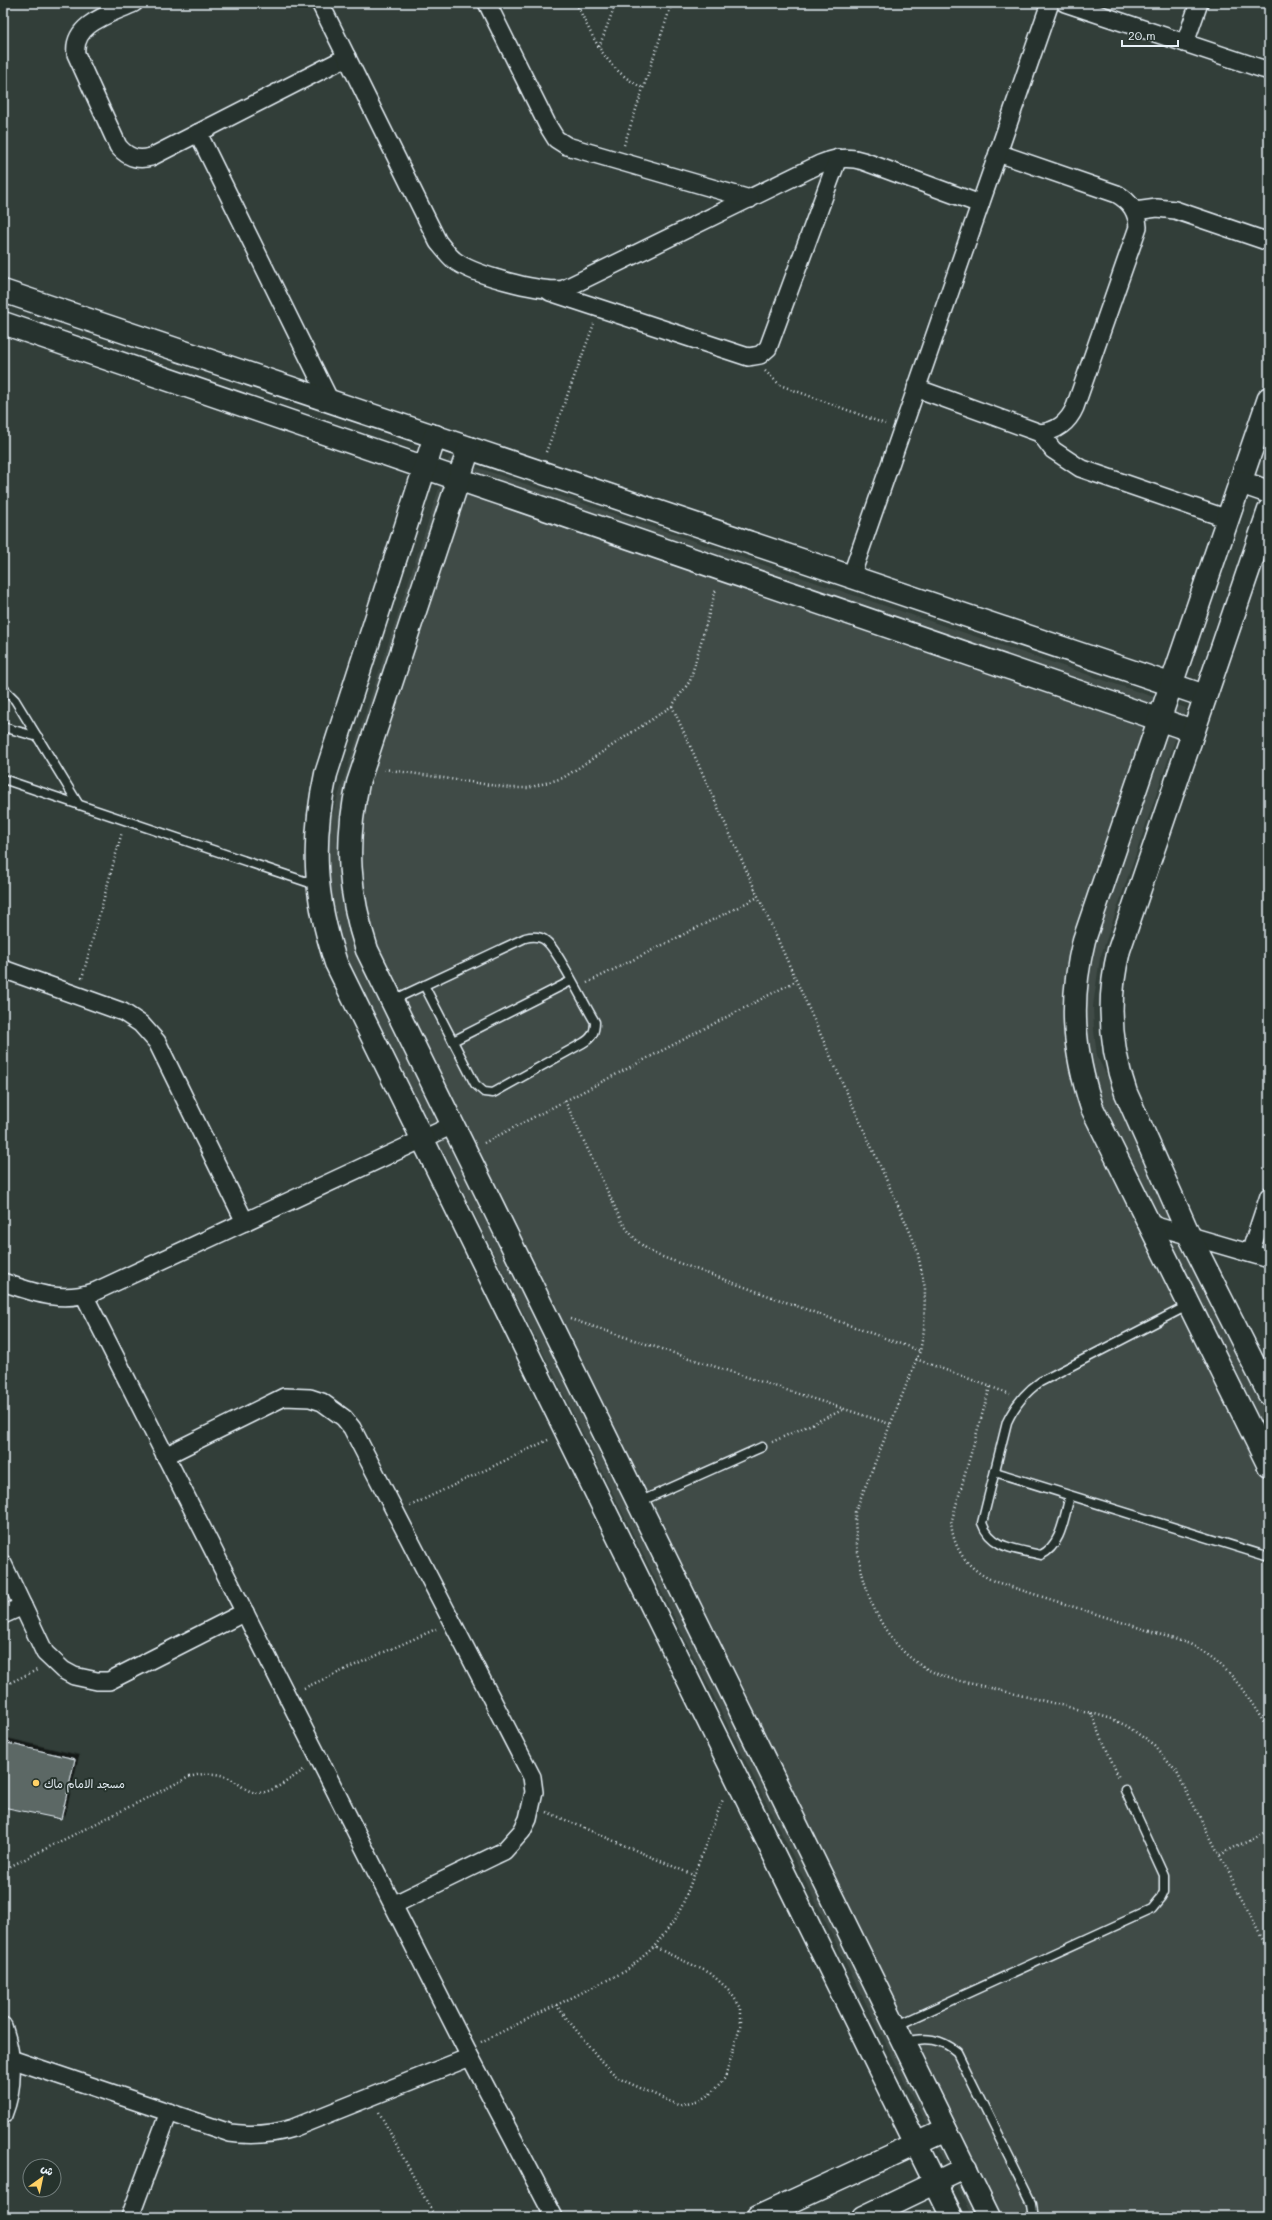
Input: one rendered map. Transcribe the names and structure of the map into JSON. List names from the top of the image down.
{
  "places": ["مسجد الامام ماك"],
  "scale_bar": "20 m",
  "north": "top right"
}
